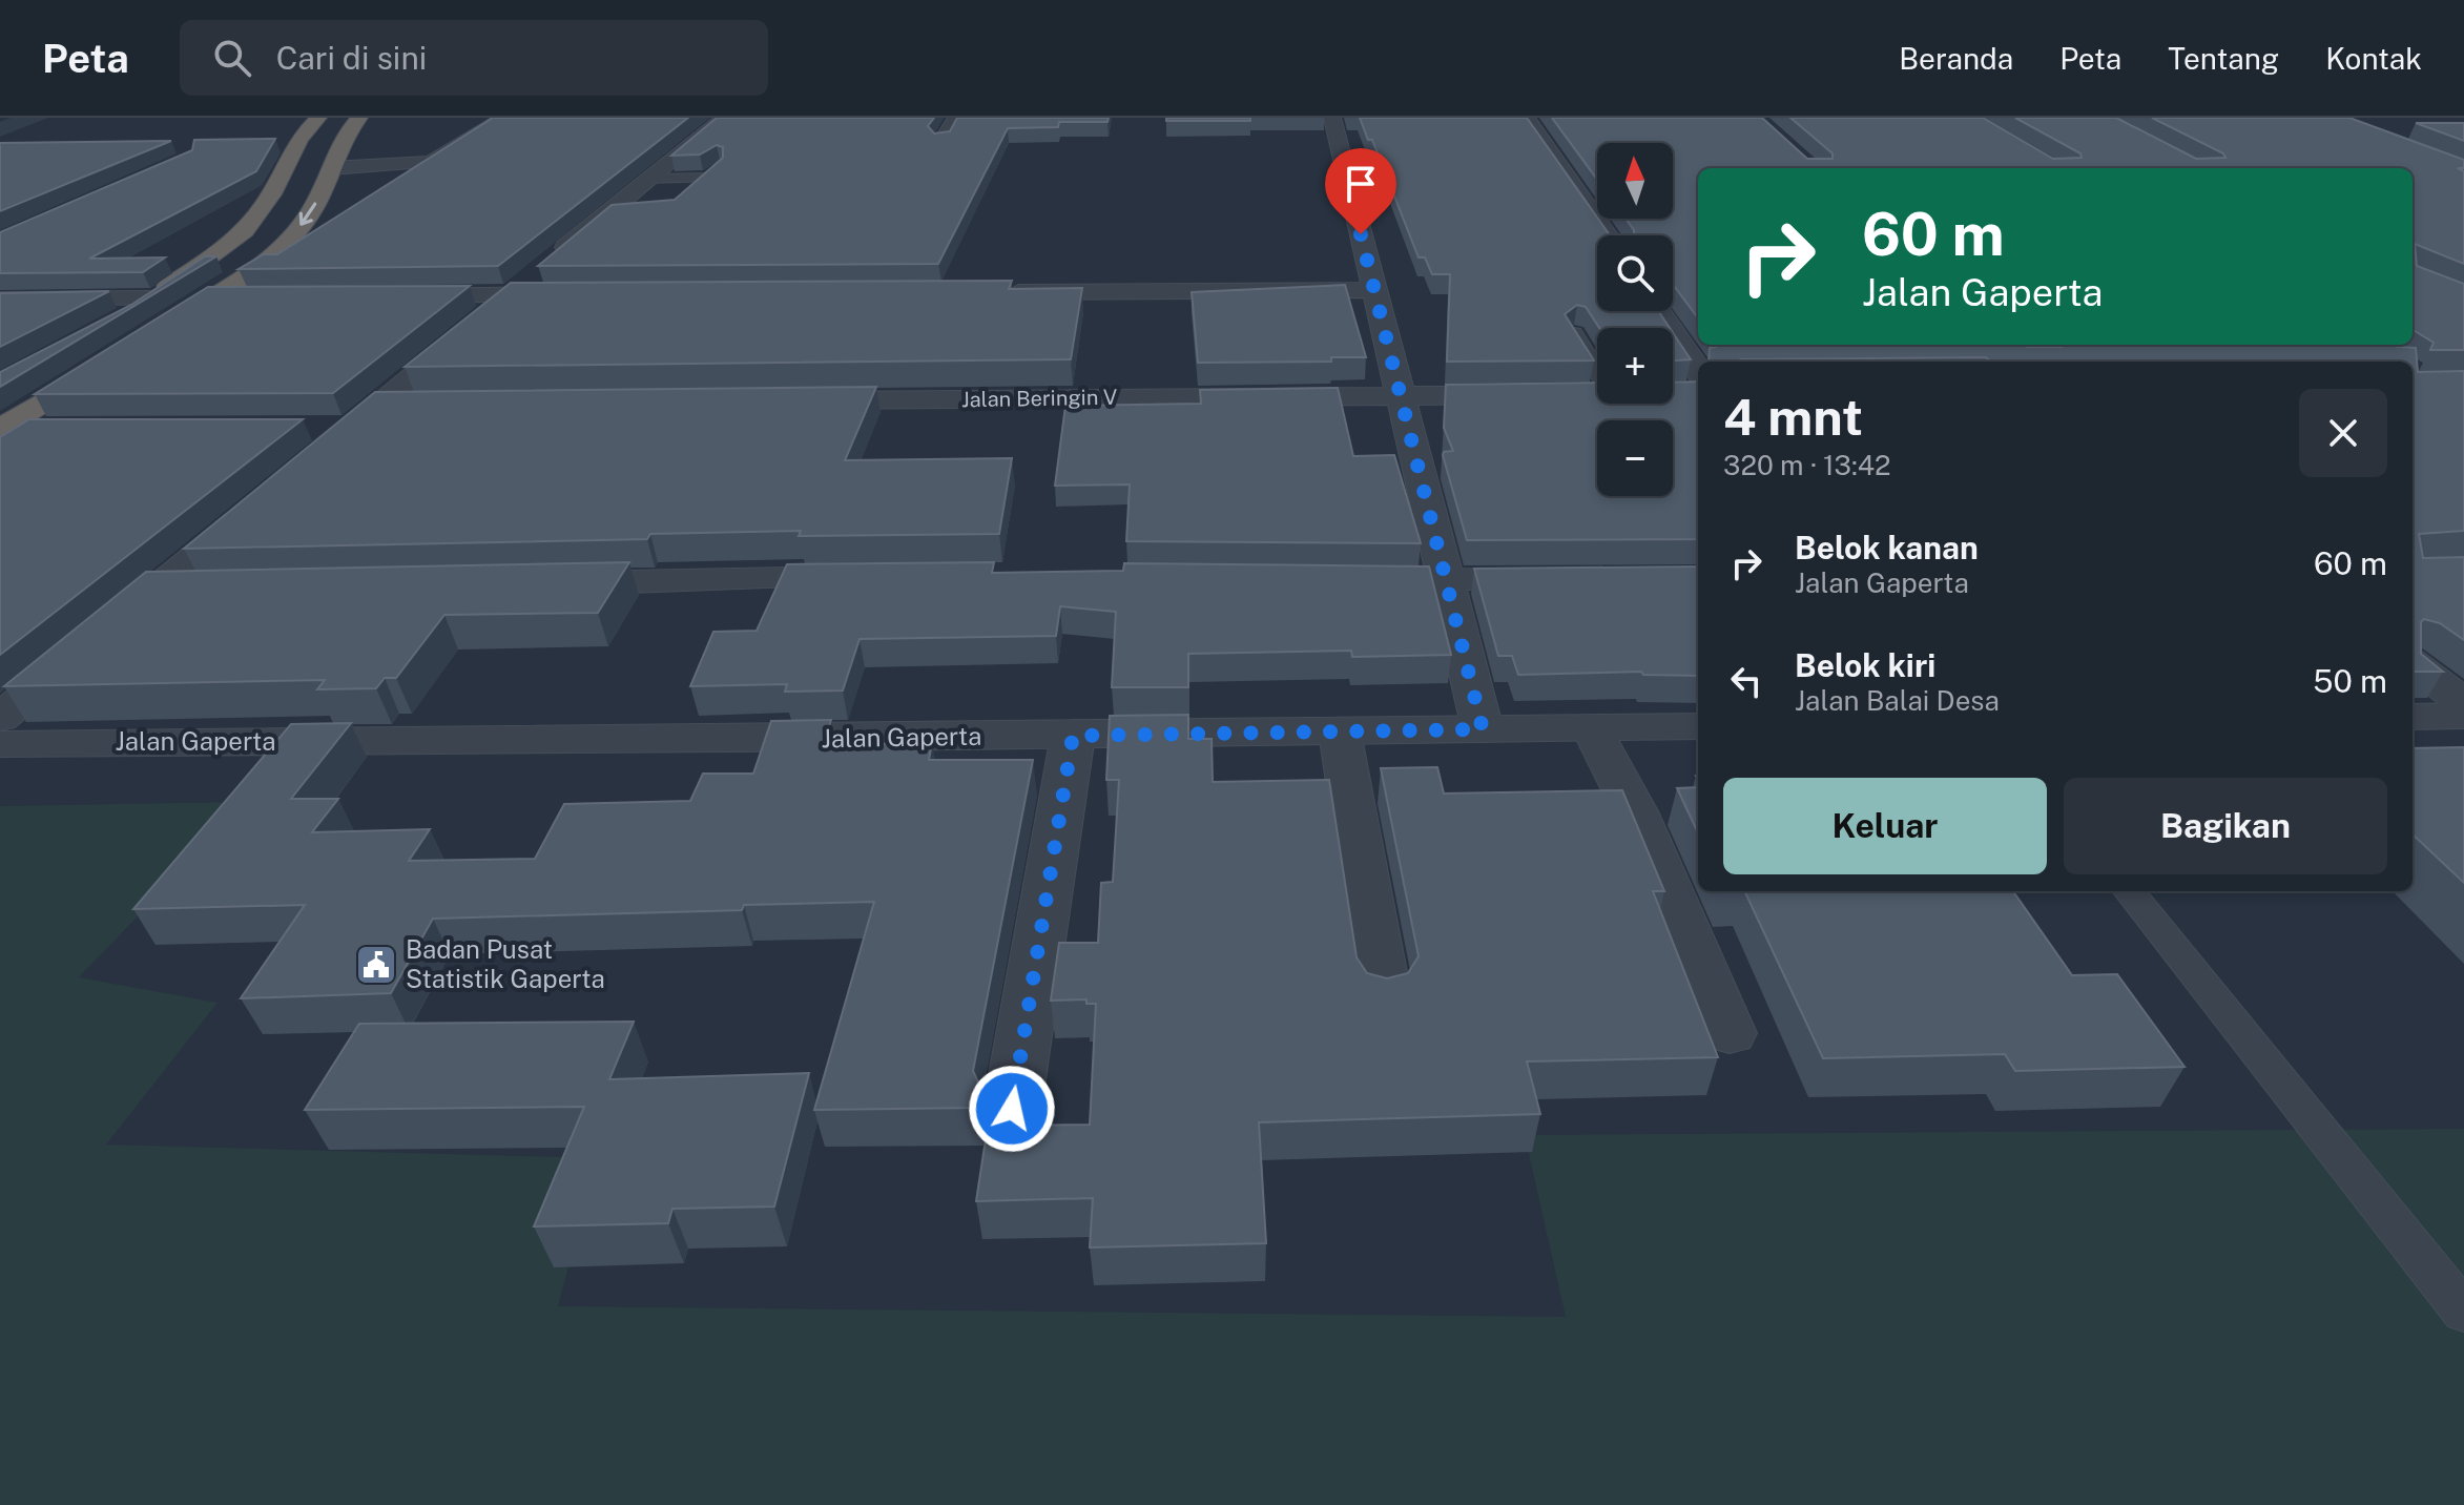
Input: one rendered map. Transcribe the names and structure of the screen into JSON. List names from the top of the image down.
{
  "streets": {
    "street": ["Jalan Beringin V", "Jalan Gaperta"]
  },
  "places": {
    "public building": ["Badan Pusat Statistik Gaperta"]
  },
  "north": "top",
  "page": {
    "header": "Peta",
    "search": "Cari di sini",
    "nav": [
      "Beranda",
      "Peta",
      "Tentang",
      "Kontak"
    ],
    "map_buttons": ["+", "−"],
    "turn": ["60 m", "Jalan Gaperta"],
    "heading": ["4 mnt", "320 m · 13:42"],
    "list": [
      {
        "name": "Belok kanan",
        "note": "Jalan Gaperta",
        "value": "60 m"
      },
      {
        "name": "Belok kiri",
        "note": "Jalan Balai Desa",
        "value": "50 m"
      }
    ],
    "buttons": ["Keluar", "Bagikan"]
  }
}
